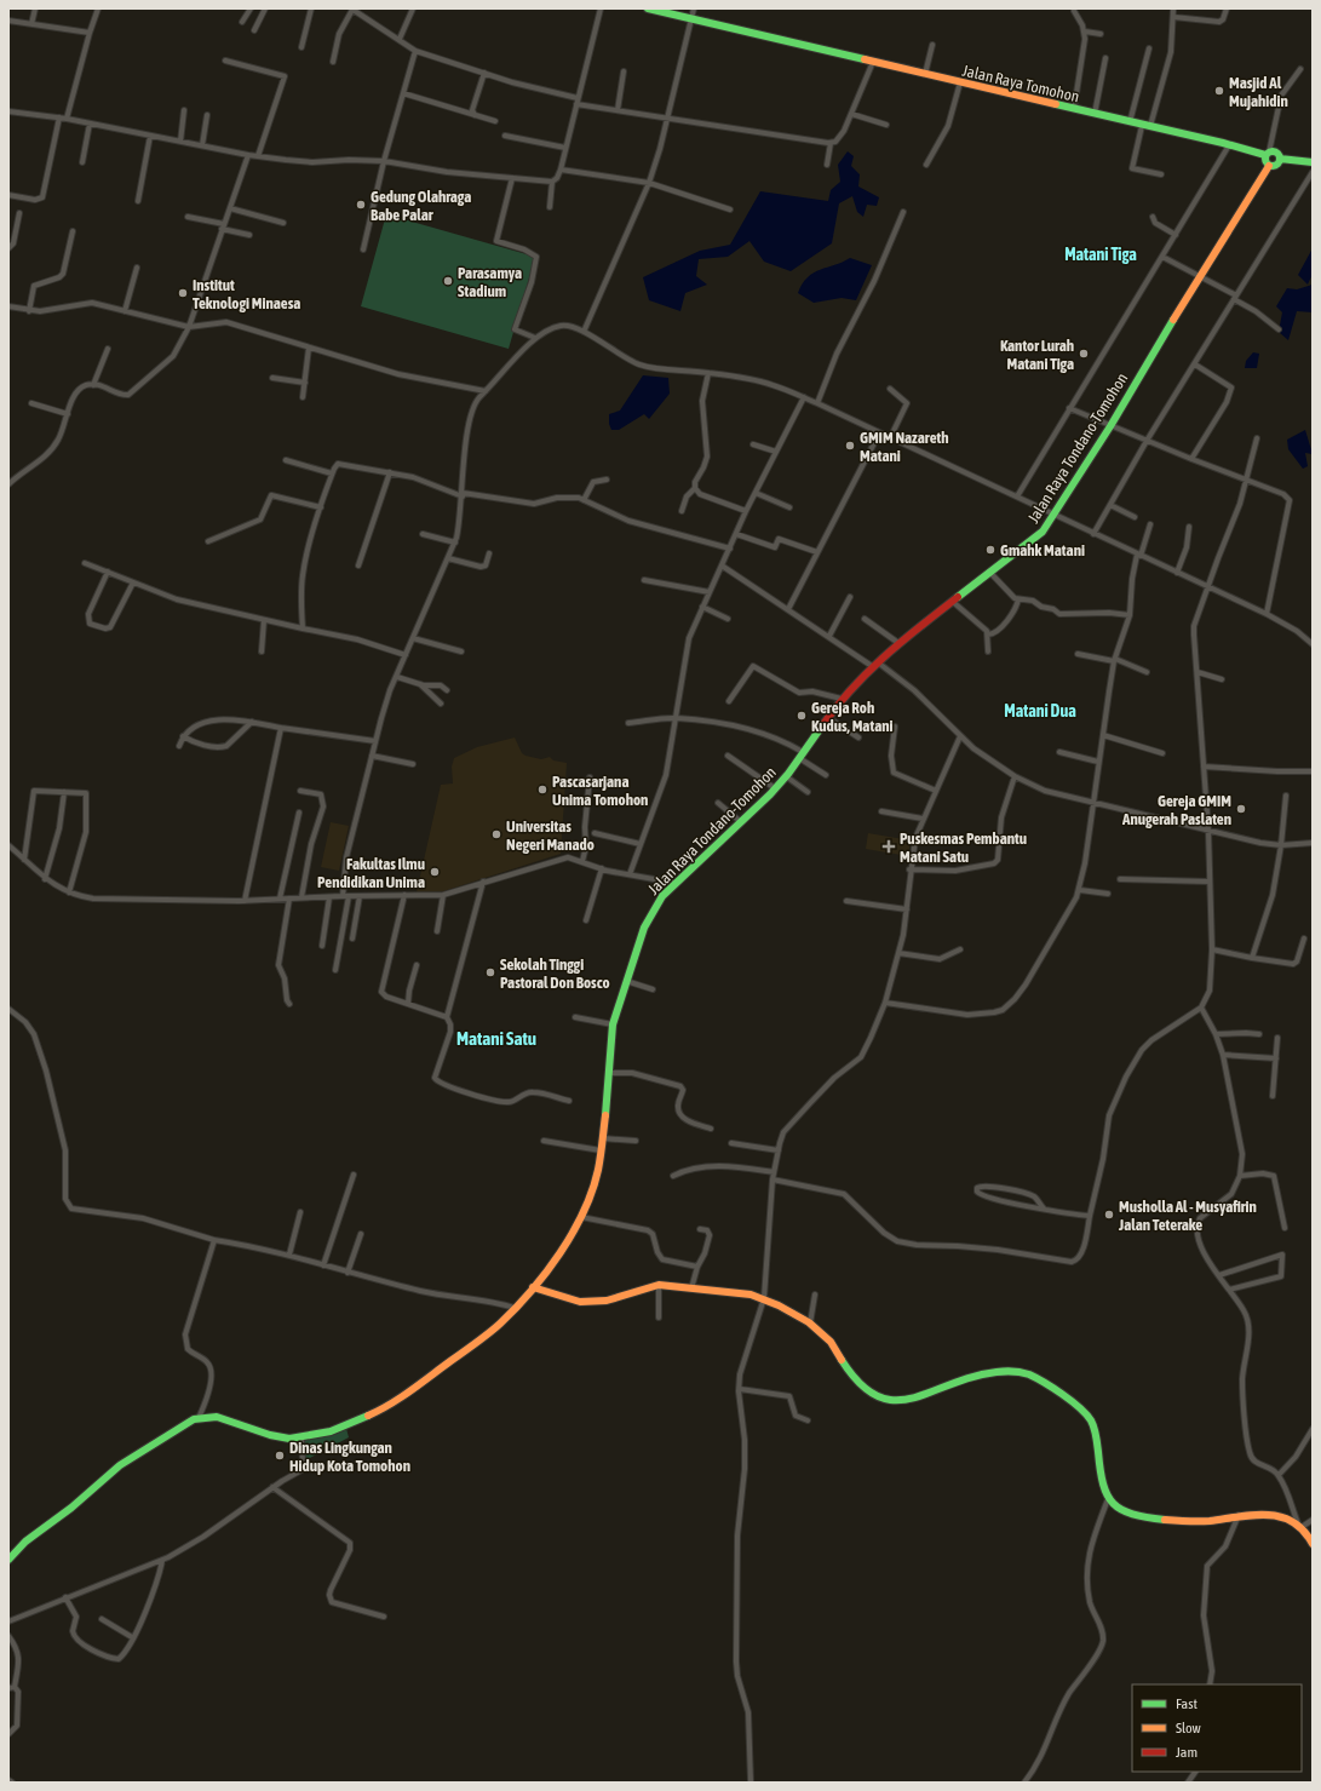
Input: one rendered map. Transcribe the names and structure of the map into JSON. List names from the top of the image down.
{
  "streets": {
    "main road": ["Jalan Raya Tomohon", "Jalan Raya Tondano-Tomohon"]
  },
  "crossings": [
    ["Jalan Raya Tomohon", "Jalan Raya Tondano-Tomohon"]
  ],
  "districts": ["Matani Tiga", "Matani Dua", "Matani Satu"],
  "places": {
    "other": [
      "Masjid Al Mujahidin",
      "Gedung Olahraga Babe Palar",
      "Parasamya Stadium",
      "Institut Teknologi Minaesa",
      "Kantor Lurah Matani Tiga",
      "GMIM Nazareth Matani",
      "Gmahk Matani",
      "Gereja Roh Kudus, Matani",
      "Pascasarjana Unima Tomohon",
      "Gereja GMIM Anugerah Paslaten",
      "Universitas Negeri Manado",
      "Fakultas Ilmu Pendidikan Unima",
      "Sekolah Tinggi Pastoral Don Bosco",
      "Musholla Al - Musyafirin Jalan Teterake",
      "Dinas Lingkungan Hidup Kota Tomohon"
    ],
    "health": ["Puskesmas Pembantu Matani Satu"]
  },
  "legend": ["Fast", "Slow", "Jam"]
}
